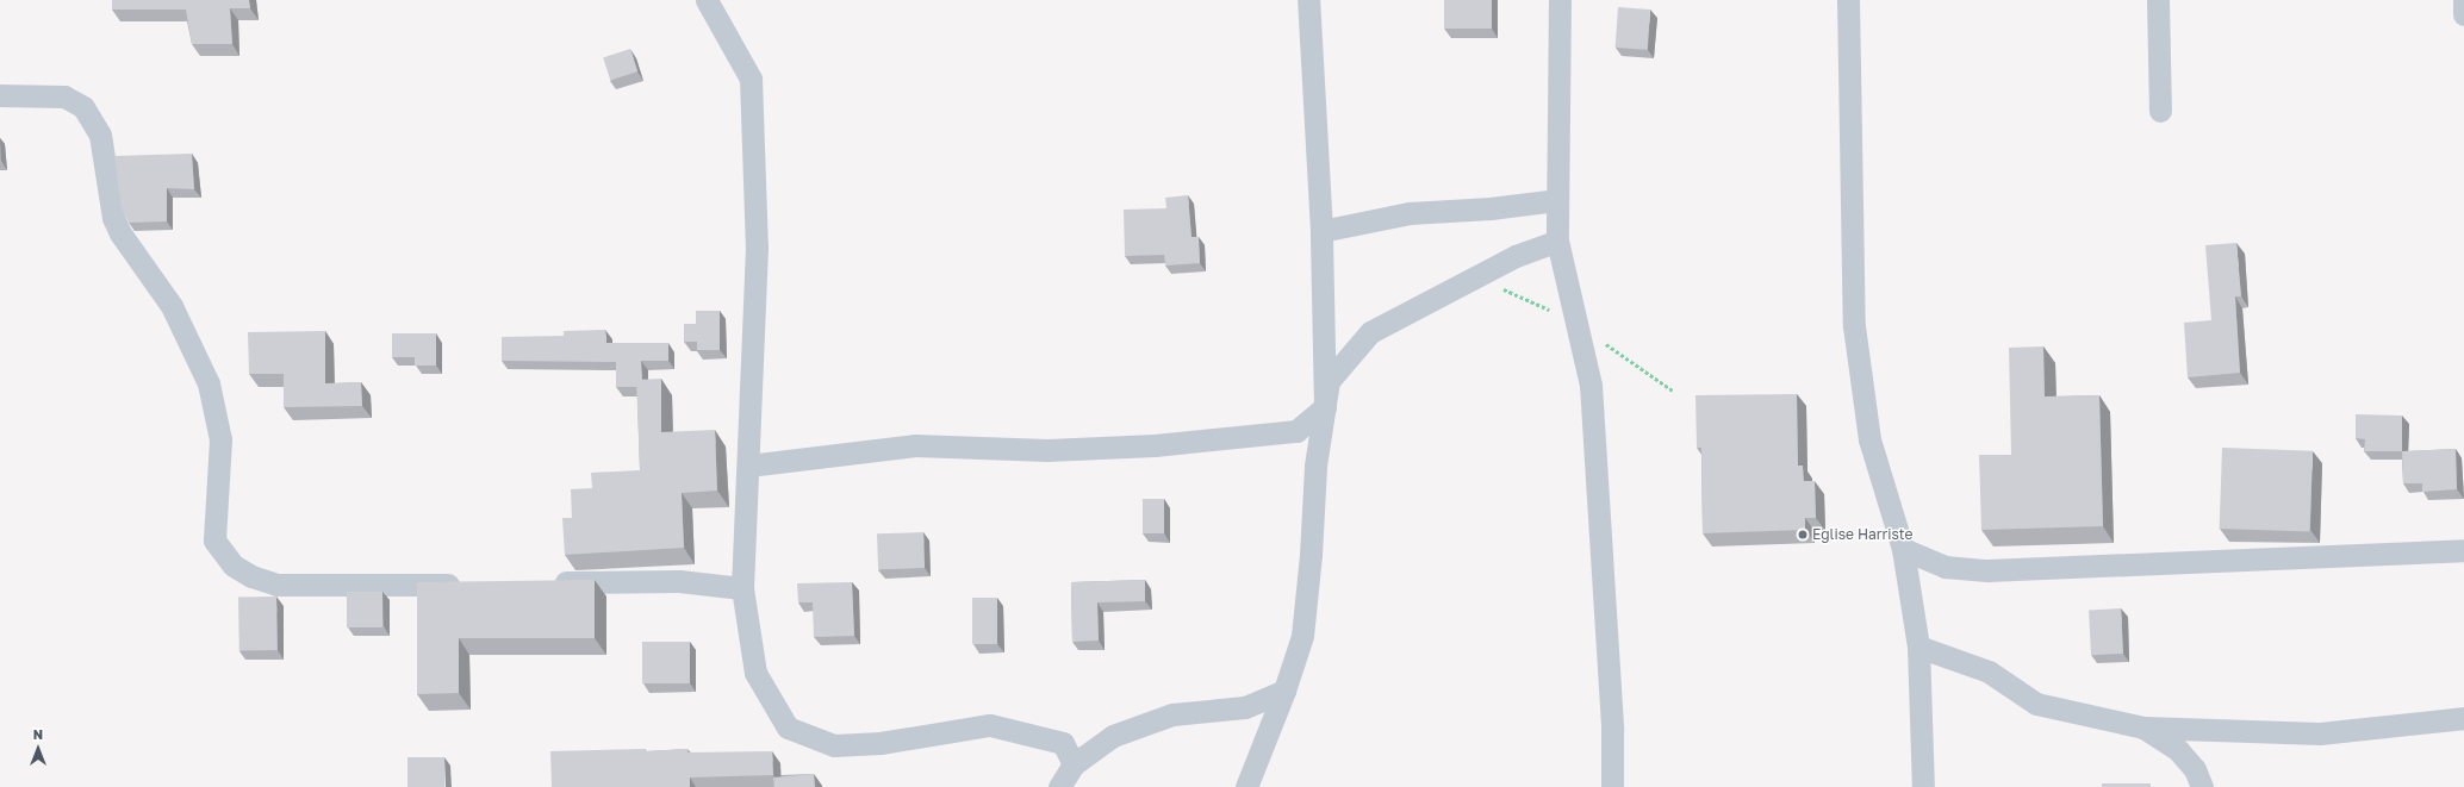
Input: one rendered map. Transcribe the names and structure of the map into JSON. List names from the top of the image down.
{
  "places": ["Eglise Harriste"],
  "north": "top"
}
